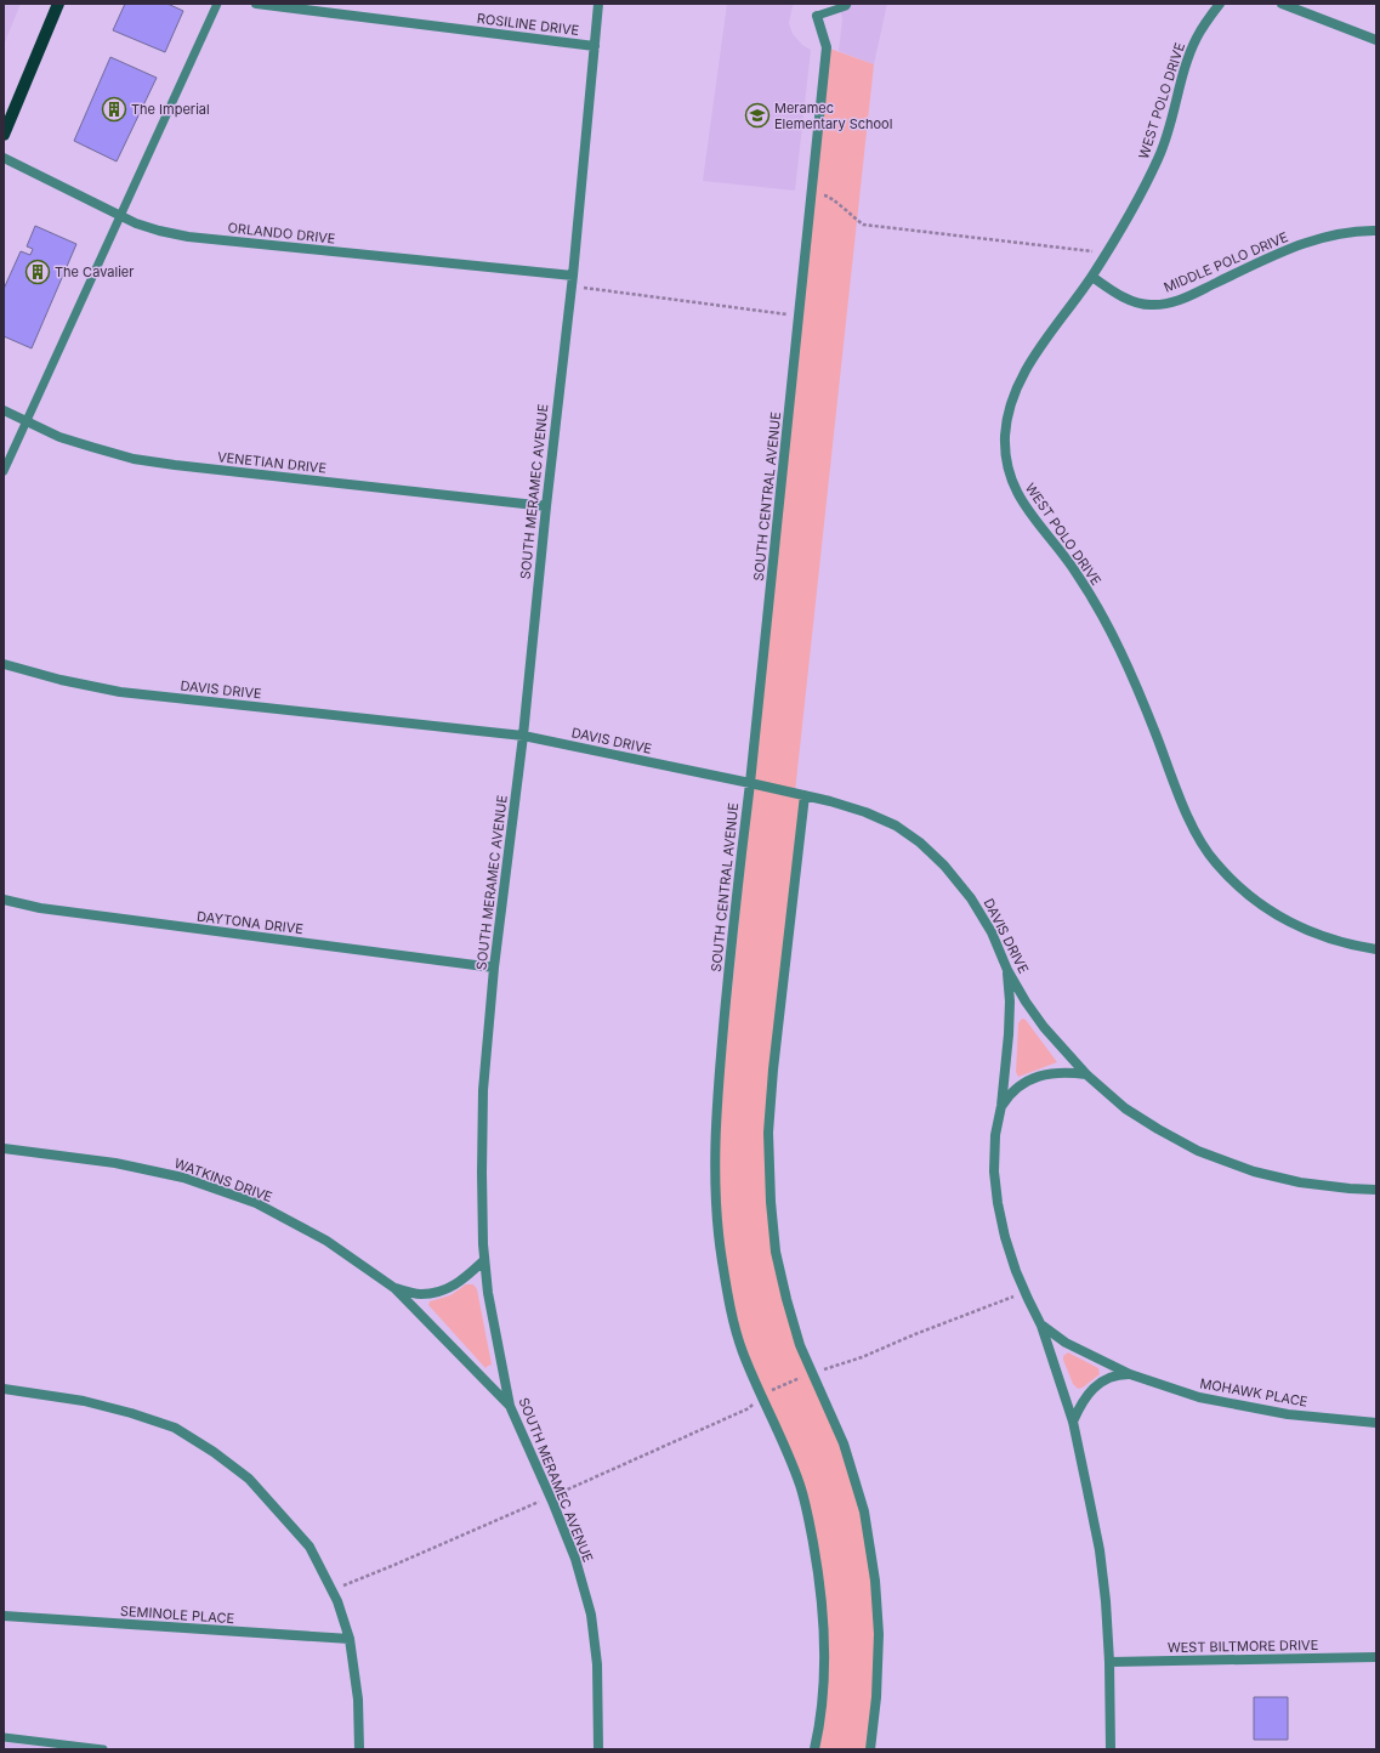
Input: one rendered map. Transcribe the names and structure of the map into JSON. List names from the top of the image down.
{
  "streets": {
    "street": [
      "ROSILINE DRIVE",
      "WEST POLO DRIVE",
      "ORLANDO DRIVE",
      "MIDDLE POLO DRIVE",
      "VENETIAN DRIVE",
      "SOUTH MERAMEC AVENUE",
      "SOUTH CENTRAL AVENUE",
      "DAVIS DRIVE",
      "DAYTONA DRIVE",
      "WATKINS DRIVE",
      "MOHAWK PLACE",
      "SEMINOLE PLACE",
      "WEST BILTMORE DRIVE"
    ]
  },
  "crossings": [
    ["ROSILINE DRIVE", "SOUTH MERAMEC AVENUE"],
    ["WEST POLO DRIVE", "MIDDLE POLO DRIVE"],
    ["ORLANDO DRIVE", "SOUTH MERAMEC AVENUE"],
    ["VENETIAN DRIVE", "SOUTH MERAMEC AVENUE"],
    ["SOUTH MERAMEC AVENUE", "DAVIS DRIVE"],
    ["SOUTH MERAMEC AVENUE", "DAYTONA DRIVE"],
    ["SOUTH MERAMEC AVENUE", "WATKINS DRIVE"],
    ["SOUTH CENTRAL AVENUE", "DAVIS DRIVE"]
  ],
  "places": {
    "building": ["The Imperial", "The Cavalier"],
    "school or university": ["Meramec Elementary School"]
  }
}
